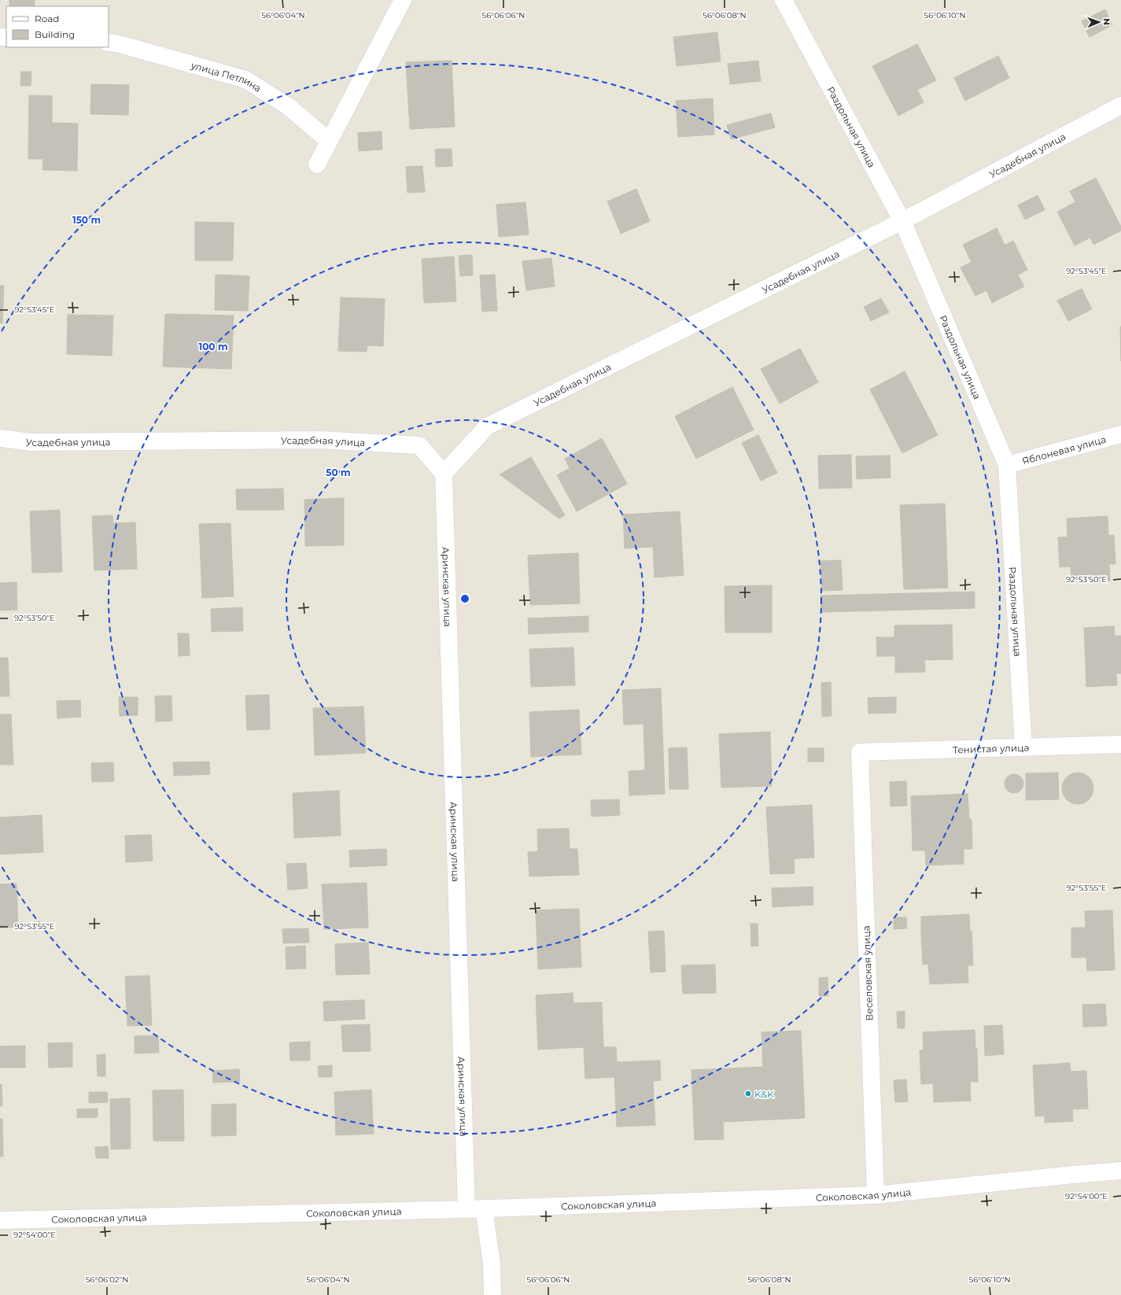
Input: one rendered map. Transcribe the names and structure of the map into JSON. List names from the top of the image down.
{
  "streets": {
    "street": [
      "улица Петлина",
      "Раздольная улица",
      "Усадебная улица",
      "Яблоневая улица",
      "Аринская улица",
      "Тенистая улица",
      "Веселовская улица",
      "Соколовская улица"
    ]
  },
  "crossings": [
    ["Раздольная улица", "Усадебная улица"],
    ["Раздольная улица", "Яблоневая улица"],
    ["Раздольная улица", "Тенистая улица"],
    ["Усадебная улица", "Аринская улица"],
    ["Аринская улица", "Соколовская улица"],
    ["Тенистая улица", "Веселовская улица"],
    ["Веселовская улица", "Соколовская улица"]
  ],
  "places": ["K&K"],
  "legend": ["Road", "Building"],
  "north": "right",
  "coordinates": [
    "56°06'04\"N",
    "56°06'06\"N",
    "56°06'08\"N",
    "56°06'10\"N",
    "92°53'45\"E",
    "92°53'50\"E",
    "92°53'55\"E",
    "92°54'00\"E",
    "56°06'02\"N"
  ],
  "rings": ["150 m", "100 m", "50 m"]
}
